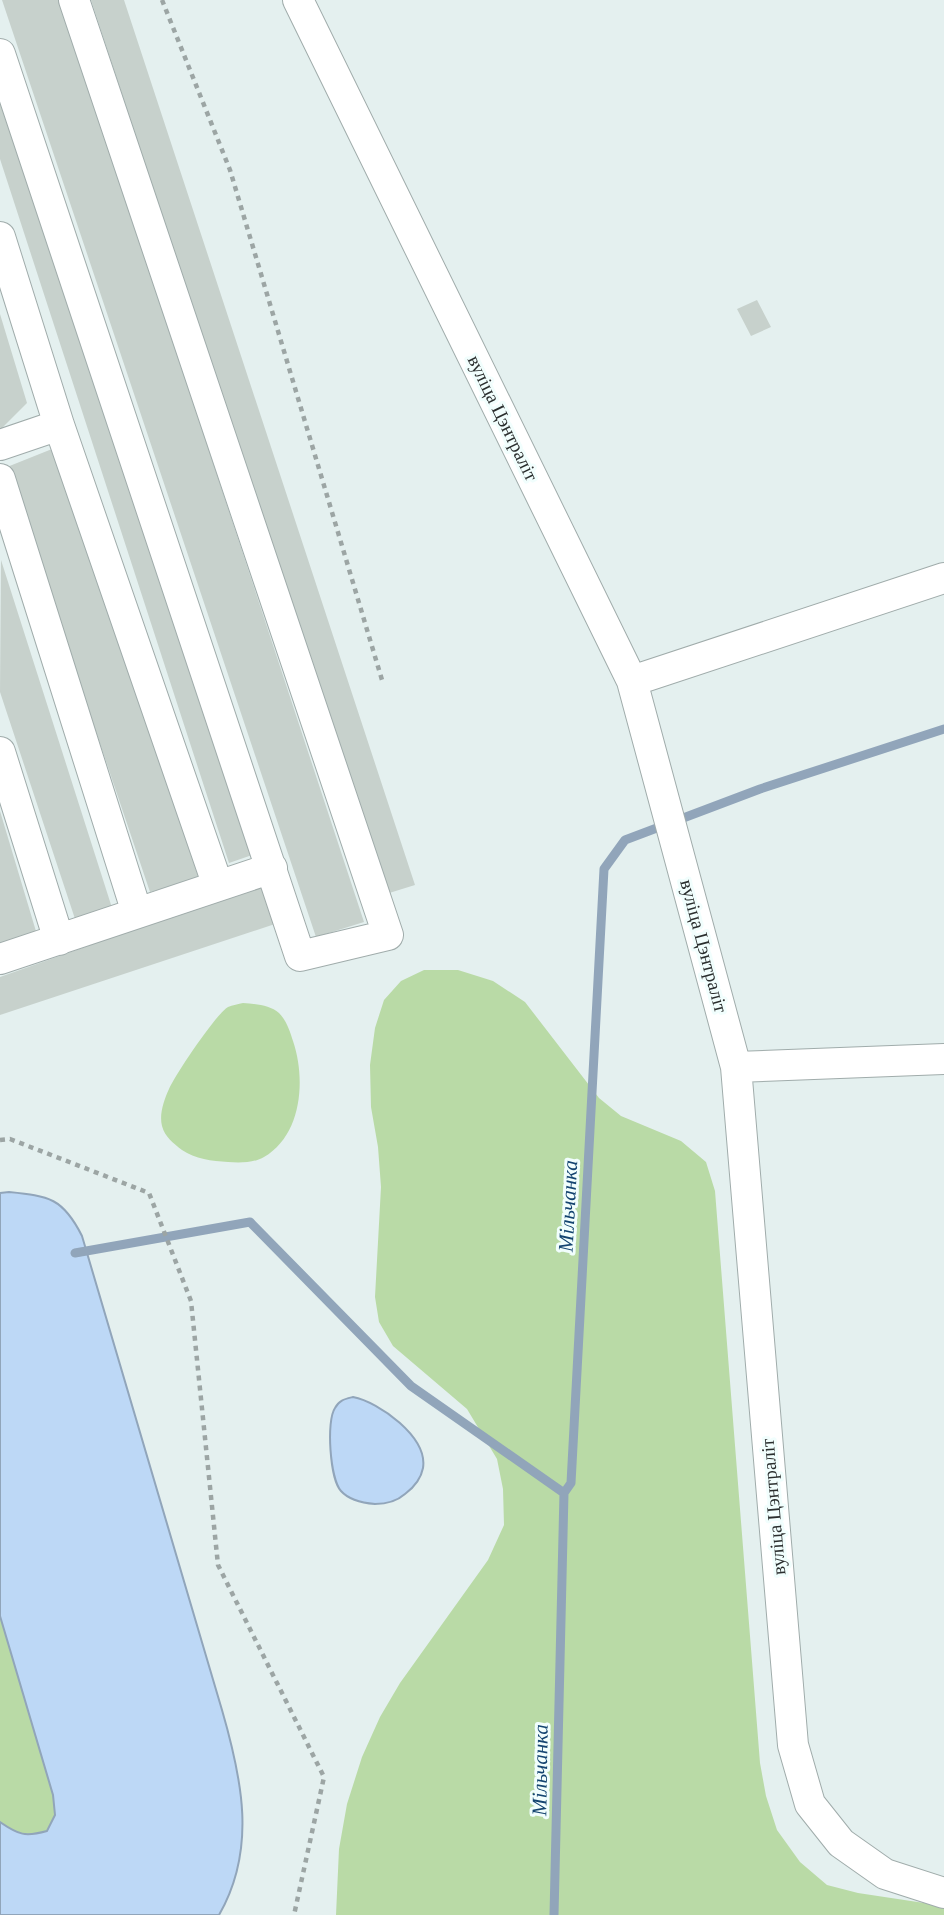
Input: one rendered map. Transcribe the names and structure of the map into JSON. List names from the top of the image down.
{
  "streets": {
    "street": ["вуліца Цэнтраліт"]
  },
  "water": ["Мільчанка"]
}
